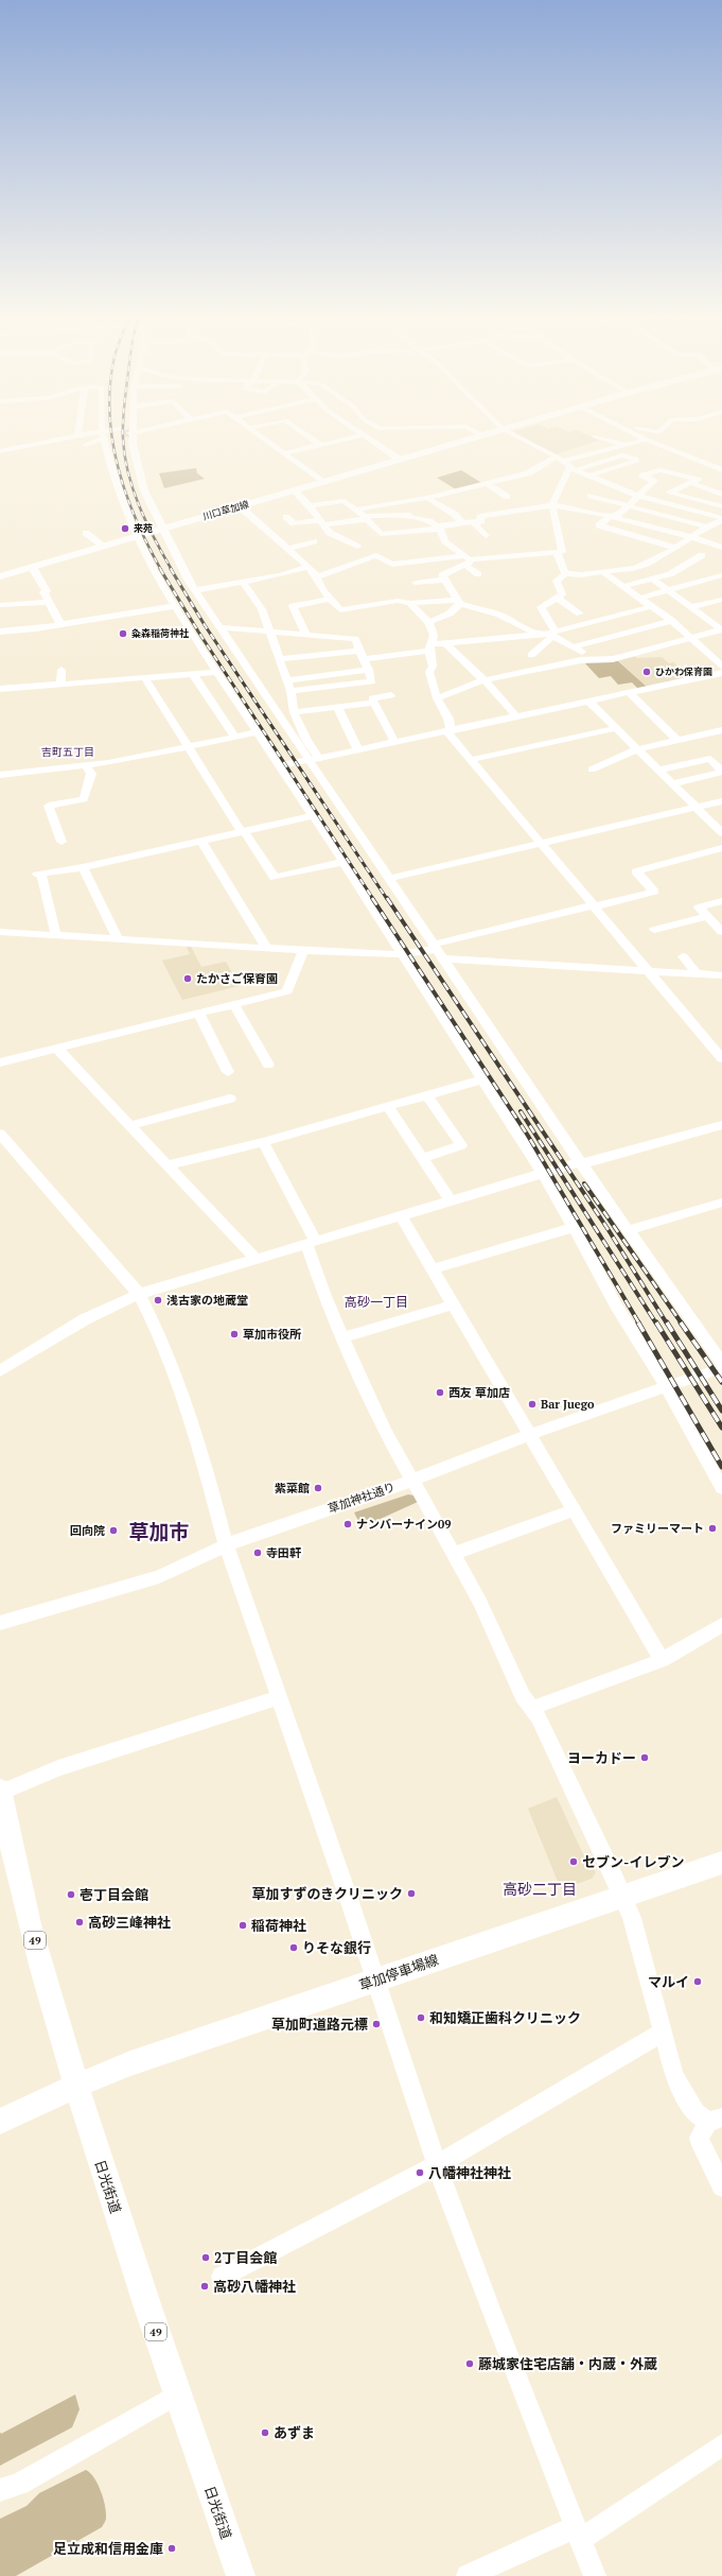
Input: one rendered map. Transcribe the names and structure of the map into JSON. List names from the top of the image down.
{
  "streets": {
    "main road": [
      "川口草加線",
      "49",
      "草加停車場線",
      "日光街道"
    ],
    "street": ["草加神社通り"]
  },
  "crossings": [
    ["草加停車場線", "日光街道"]
  ],
  "districts": [
    "吉町五丁目",
    "高砂一丁目",
    "草加市",
    "高砂二丁目"
  ],
  "places": [
    "来苑",
    "粂森稲荷神社",
    "ひかわ保育園",
    "たかさご保育園",
    "浅古家の地蔵堂",
    "草加市役所",
    "西友 草加店",
    "Bar Juego",
    "紫菜館",
    "ナンバーナイン09",
    "ファミリーマート",
    "回向院",
    "寺田軒",
    "ヨーカドー",
    "セブン-イレブン",
    "草加すずのきクリニック",
    "壱丁目会館",
    "高砂三峰神社",
    "稲荷神社",
    "りそな銀行",
    "マルイ",
    "和知矯正歯科クリニック",
    "草加町道路元標",
    "八幡神社神社",
    "2丁目会館",
    "高砂八幡神社",
    "藤城家住宅店舗・内蔵・外蔵",
    "あずま",
    "足立成和信用金庫"
  ]
}
